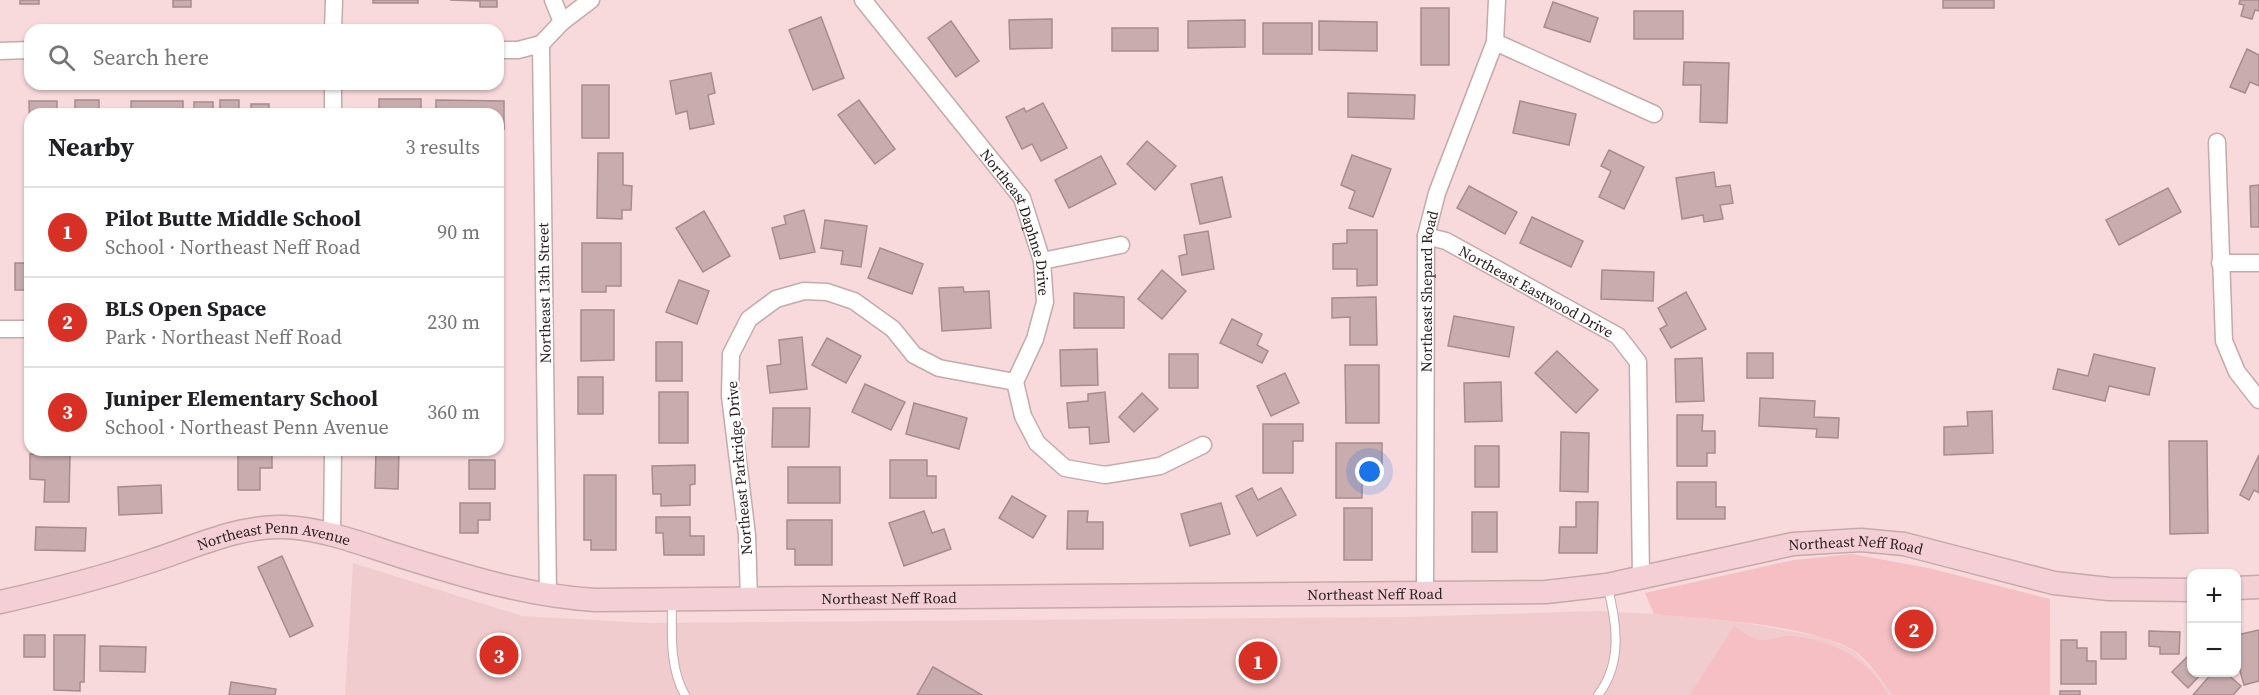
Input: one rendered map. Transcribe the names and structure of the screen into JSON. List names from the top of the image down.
{
  "streets": {
    "main road": ["Northeast Penn Avenue", "Northeast Neff Road"],
    "street": [
      "Northeast Daphne Drive",
      "Northeast Shepard Road",
      "Northeast Eastwood Drive",
      "Northeast 13th Street",
      "Northeast Parkridge Drive"
    ]
  },
  "crossings": [
    ["Northeast Daphne Drive", "Northeast Parkridge Drive"],
    ["Northeast Shepard Road", "Northeast Eastwood Drive"],
    ["Northeast Shepard Road", "Northeast Neff Road"],
    ["Northeast Eastwood Drive", "Northeast Neff Road"],
    ["Northeast 13th Street", "Northeast Penn Avenue"],
    ["Northeast 13th Street", "Northeast Neff Road"],
    ["Northeast Parkridge Drive", "Northeast Neff Road"],
    ["Northeast Penn Avenue", "Northeast Neff Road"]
  ],
  "page": {
    "search": "Search here",
    "heading": ["Nearby", "3 results"],
    "list": [
      {
        "mark": "1",
        "name": "Pilot Butte Middle School",
        "note": "School · Northeast Neff Road",
        "value": "90 m"
      },
      {
        "mark": "2",
        "name": "BLS Open Space",
        "note": "Park · Northeast Neff Road",
        "value": "230 m"
      },
      {
        "mark": "3",
        "name": "Juniper Elementary School",
        "note": "School · Northeast Penn Avenue",
        "value": "360 m"
      }
    ],
    "map_buttons": ["+", "−"],
    "pins": ["2", "3", "1"]
  }
}
